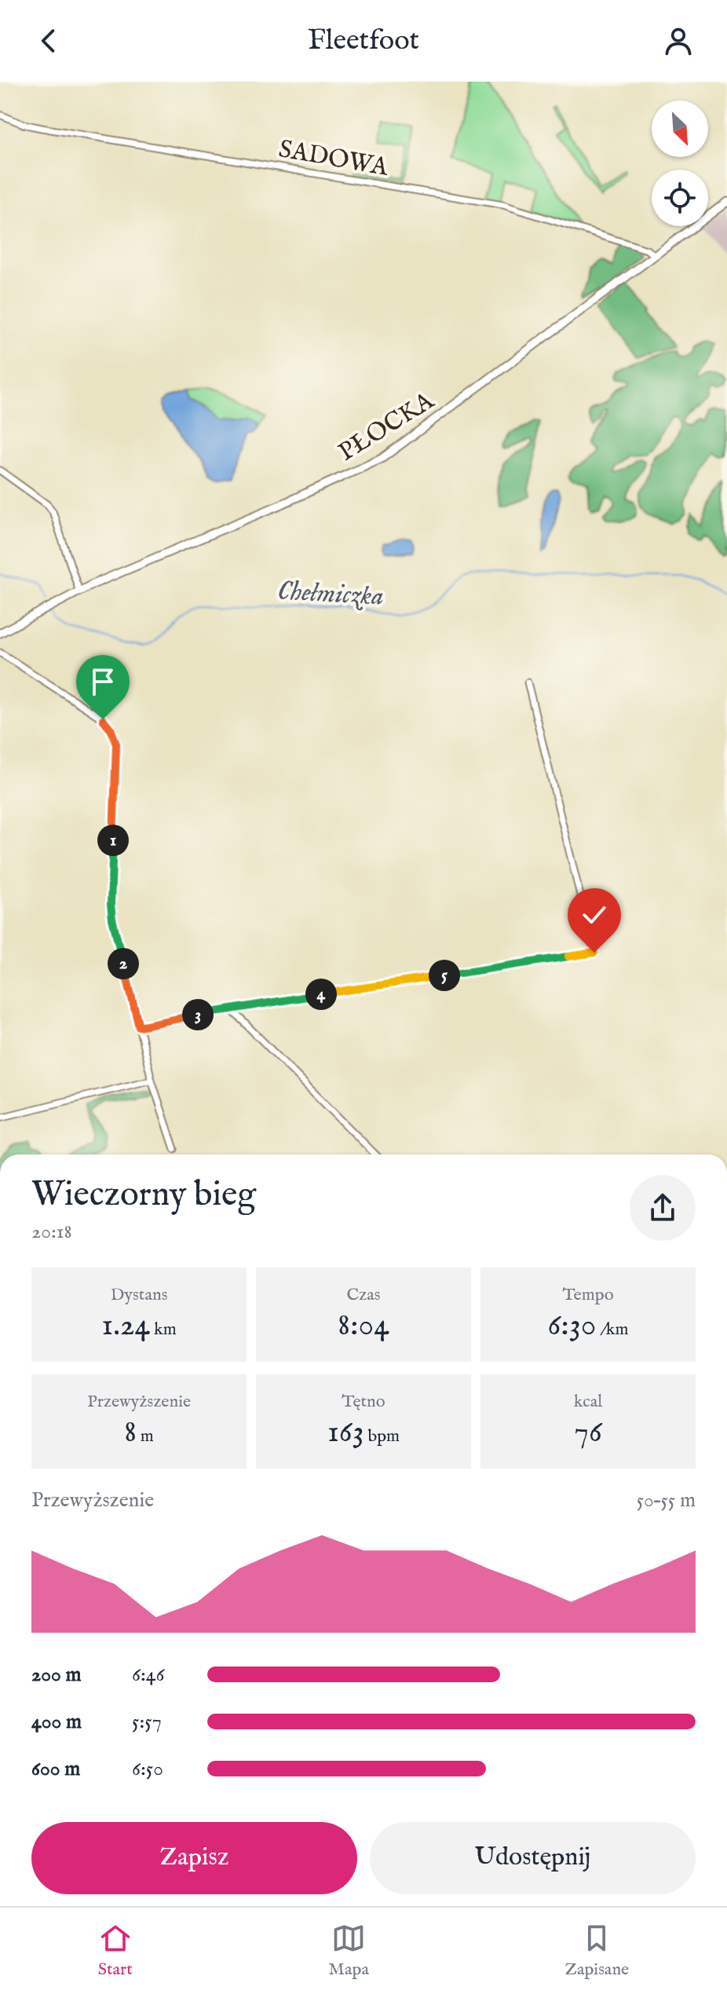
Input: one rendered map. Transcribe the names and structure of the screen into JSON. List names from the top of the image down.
{
  "streets": {
    "main road": ["PŁOCKA"],
    "street": ["SADOWA"]
  },
  "crossings": [
    ["SADOWA", "PŁOCKA"]
  ],
  "water": ["Chełmiczka"],
  "north": "bottom right",
  "page": {
    "header": "Fleetfoot",
    "pins": [
      "1",
      "2",
      "5",
      "4",
      "3"
    ],
    "heading": ["Wieczorny bieg", "20:18"],
    "stats": [
      ["Dystans", "1.24 km"],
      ["Czas", "8:04"],
      ["Tempo", "6:30 /km"],
      ["Przewyższenie", "8 m"],
      ["Tętno", "163 bpm"],
      ["kcal", "76"]
    ],
    "chart": ["Przewyższenie", "50–55 m"],
    "list": [
      {
        "name": "200 m",
        "note": "6:46"
      },
      {
        "name": "400 m",
        "note": "5:57"
      },
      {
        "name": "600 m",
        "note": "6:50"
      }
    ],
    "buttons": ["Zapisz", "Udostępnij"],
    "tabs": ["Start", "Mapa", "Zapisane"]
  }
}
